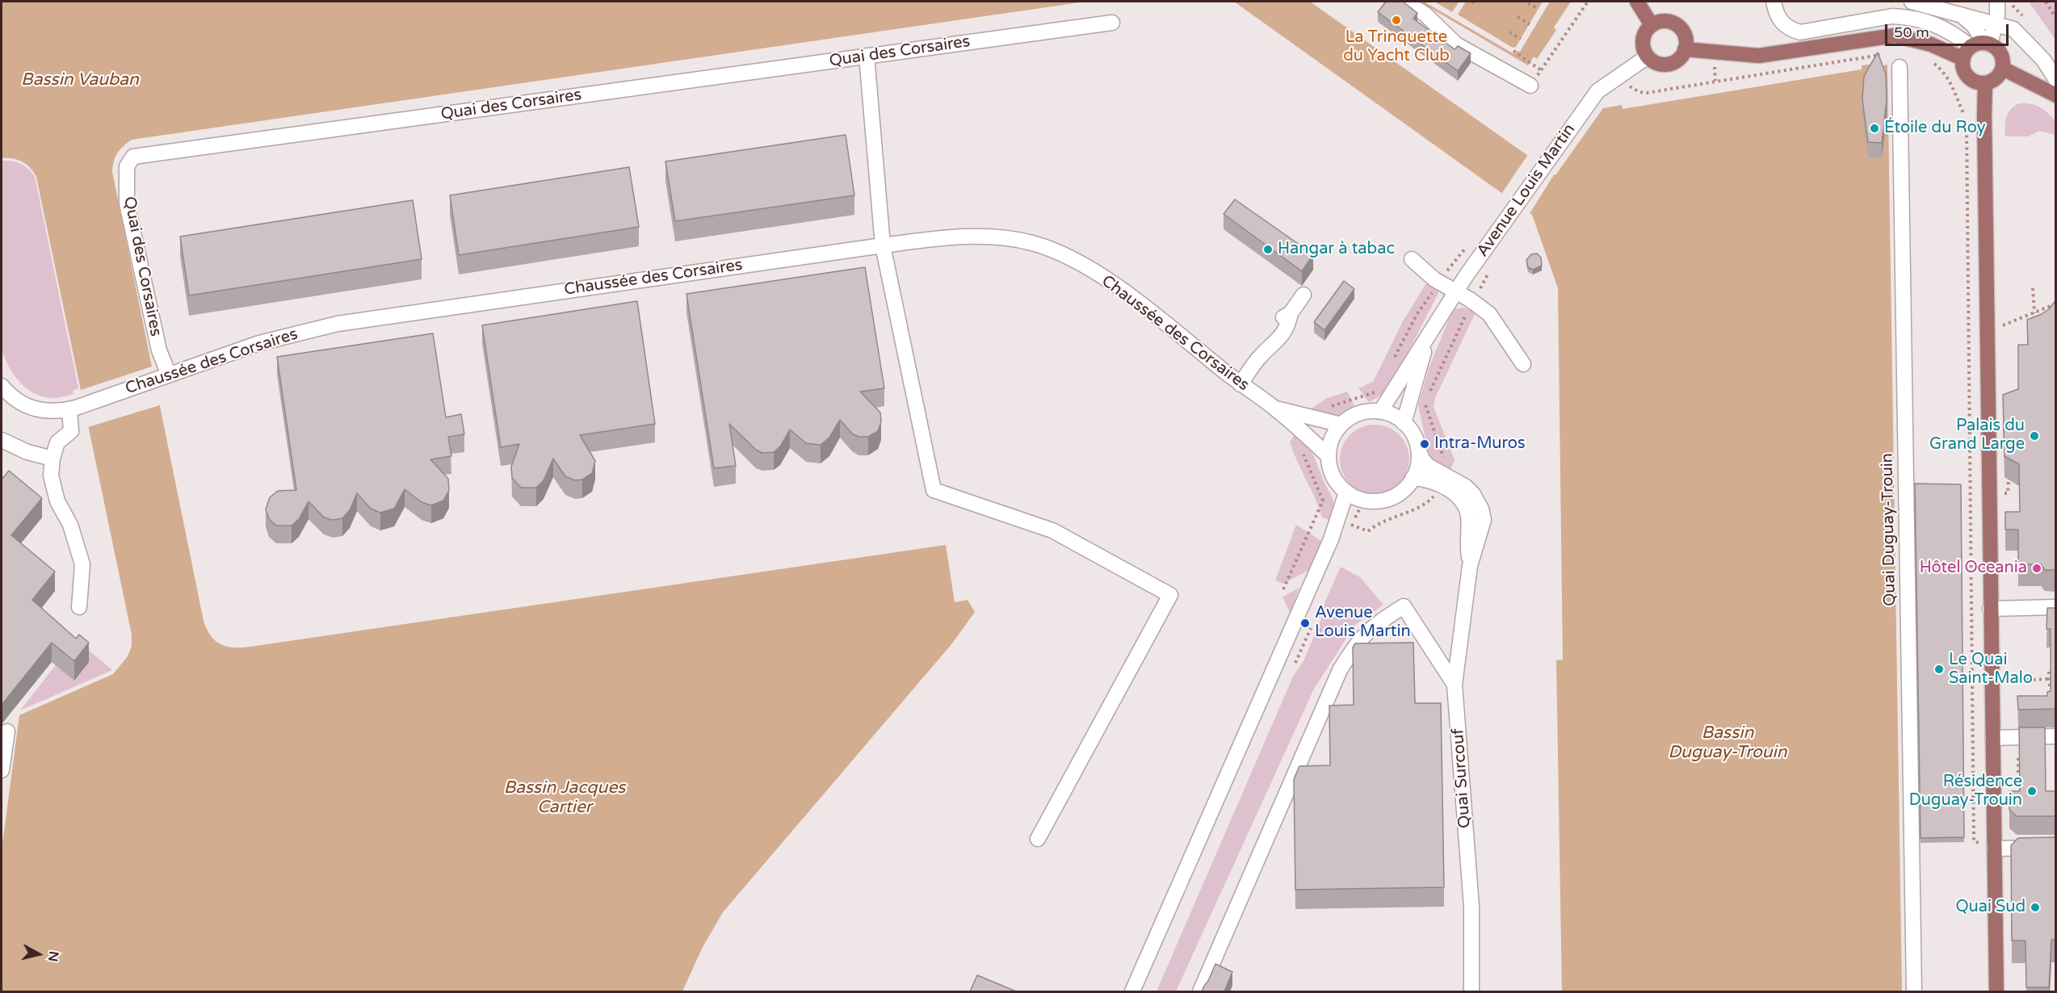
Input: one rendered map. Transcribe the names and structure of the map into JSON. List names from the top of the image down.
{
  "streets": {
    "street": [
      "Quai des Corsaires",
      "Avenue Louis Martin",
      "Chaussée des Corsaires",
      "Quai Duguay-Trouin",
      "Quai Surcouf"
    ]
  },
  "crossings": [
    ["Quai des Corsaires", "Chaussée des Corsaires"],
    ["Avenue Louis Martin", "Chaussée des Corsaires"]
  ],
  "water": ["Bassin Vauban", "Bassin Duguay-Trouin", "Bassin Jacques Cartier"],
  "places": [
    "La Trinquette du Yacht Club",
    "Étoile du Roy",
    "Hangar à tabac",
    "Palais du Grand Large",
    "Intra-Muros",
    "Hôtel Oceania",
    "Avenue Louis Martin",
    "Le Quai Saint-Malo",
    "Résidence Duguay-Trouin",
    "Quai Sud"
  ],
  "scale_bar": "50 m",
  "north": "right"
}
